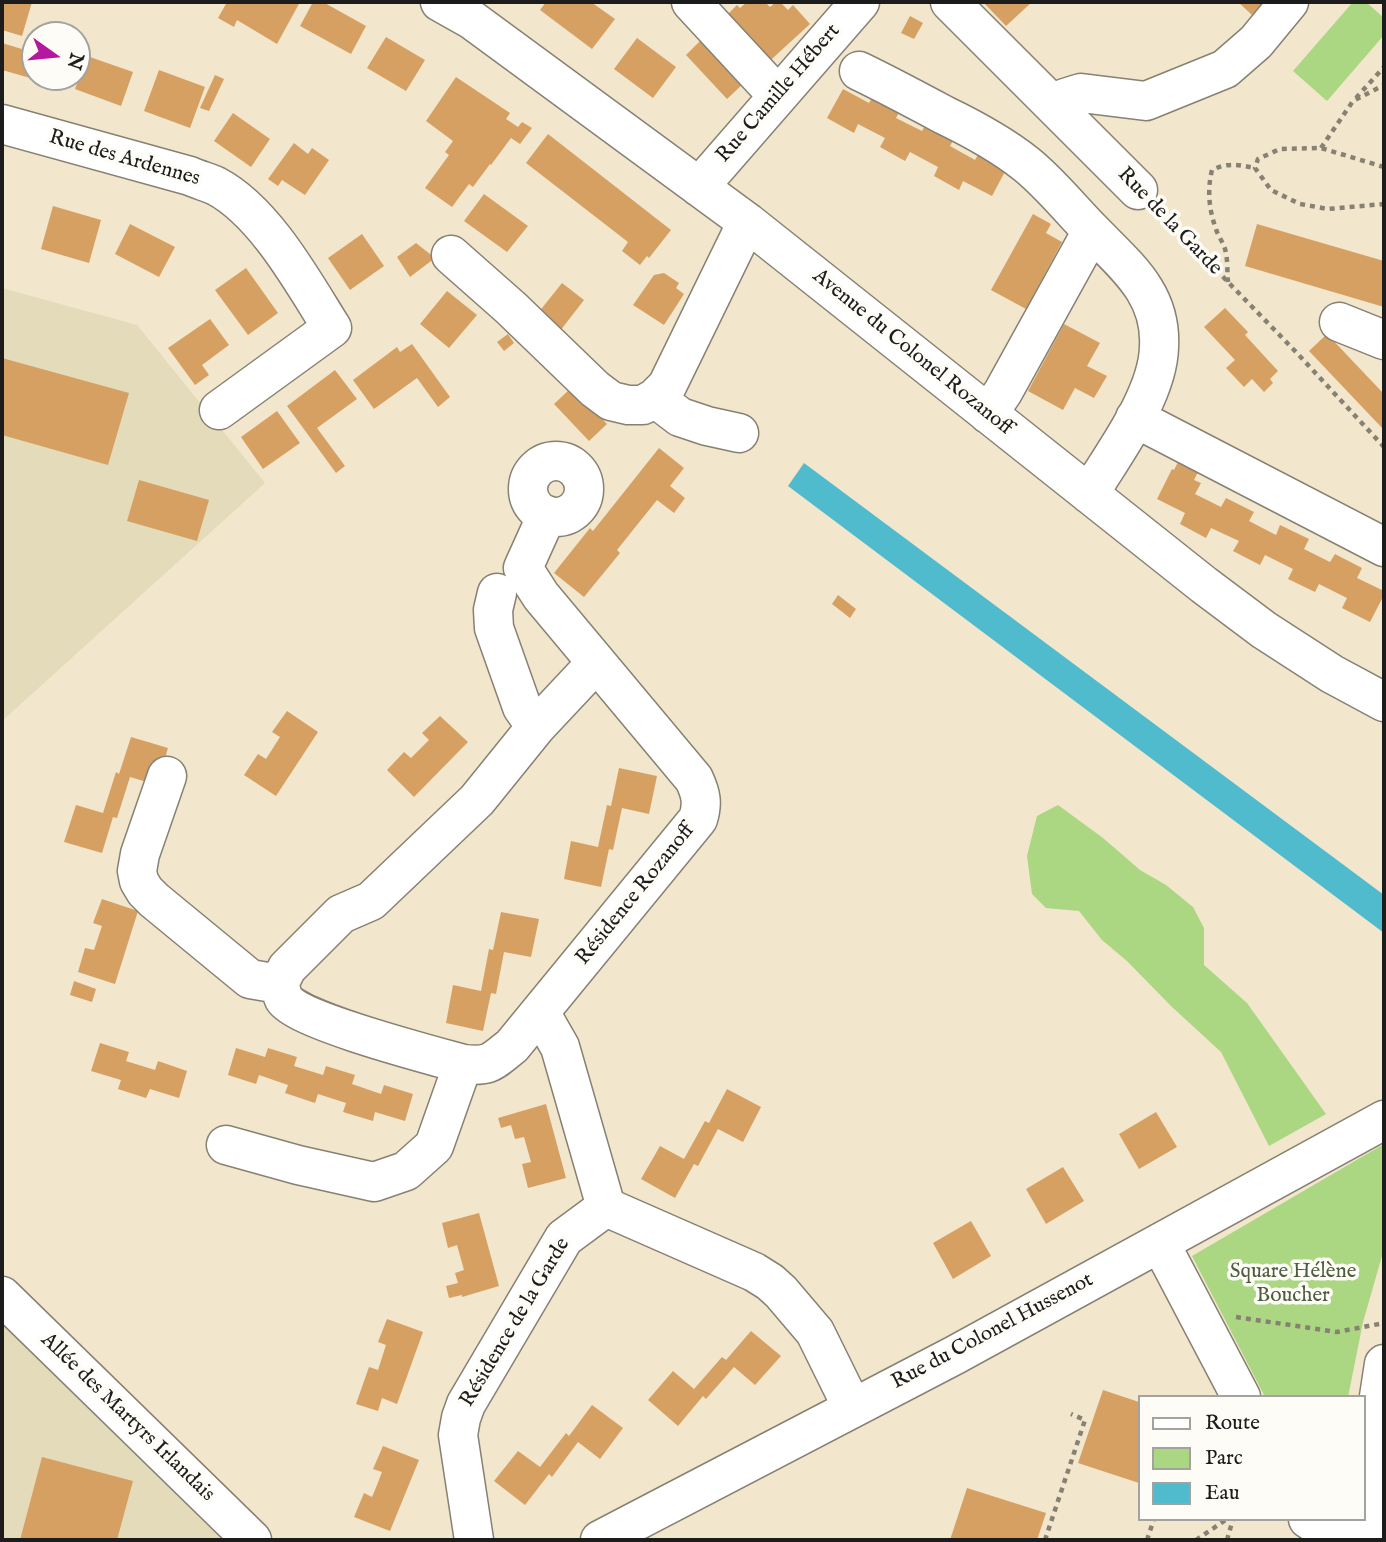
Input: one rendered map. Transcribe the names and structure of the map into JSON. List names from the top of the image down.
{
  "streets": {
    "street": [
      "Rue Camille Hébert",
      "Rue des Ardennes",
      "Rue de la Garde",
      "Avenue du Colonel Rozanoff",
      "Résidence Rozanoff",
      "Résidence de la Garde",
      "Rue du Colonel Hussenot",
      "Allée des Martyrs Irlandais"
    ]
  },
  "crossings": [
    ["Rue Camille Hébert", "Avenue du Colonel Rozanoff"]
  ],
  "parks": ["Square Hélène Boucher"],
  "legend": ["Route", "Parc", "Eau"],
  "north": "right"
}
